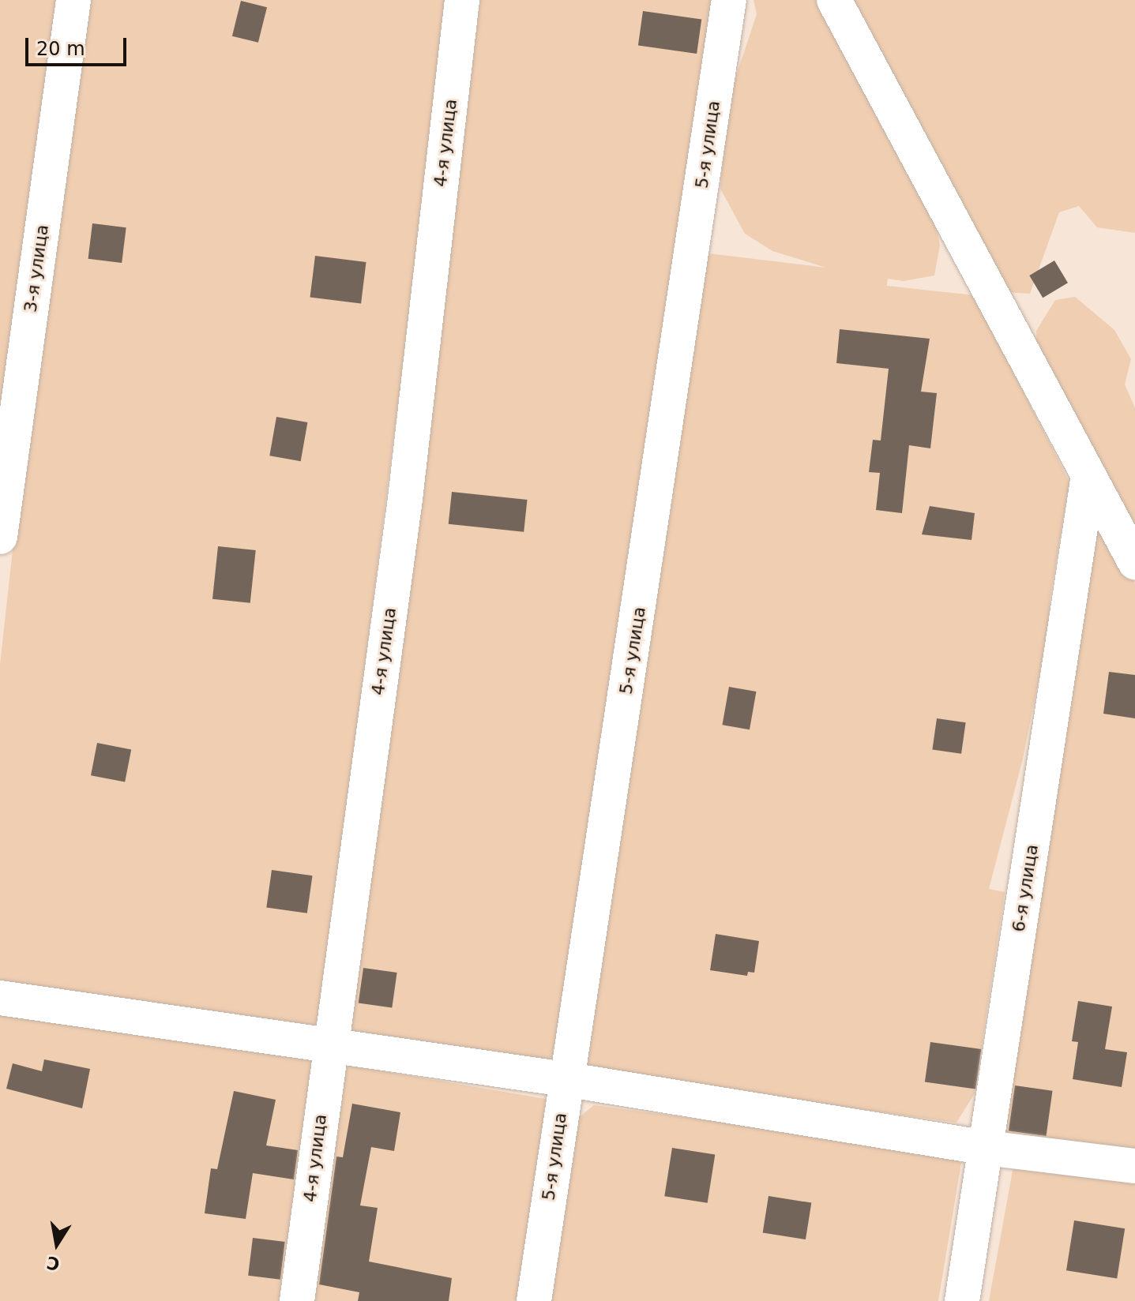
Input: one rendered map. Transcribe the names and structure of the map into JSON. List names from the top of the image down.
{
  "streets": {
    "lane": [
      "4-я улица",
      "5-я улица",
      "3-я улица",
      "6-я улица"
    ]
  },
  "scale_bar": "20 m",
  "north": "bottom"
}
